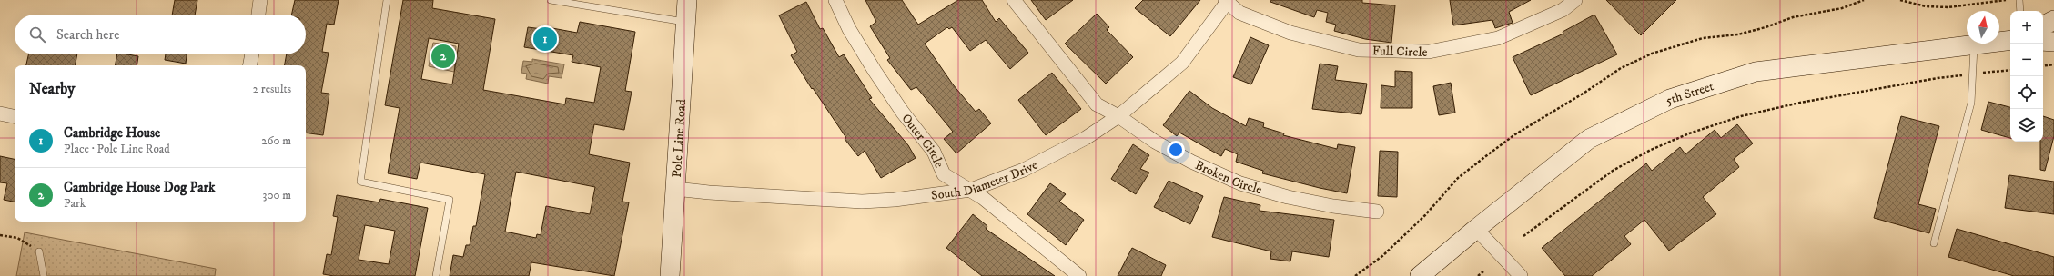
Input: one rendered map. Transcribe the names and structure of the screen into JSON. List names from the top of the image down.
{
  "streets": {
    "main road": ["5th Street", "Pole Line Road"],
    "street": [
      "Full Circle",
      "Outer Circle",
      "Broken Circle",
      "South Diameter Drive"
    ]
  },
  "crossings": [
    ["Full Circle", "South Diameter Drive"],
    ["Pole Line Road", "South Diameter Drive"],
    ["Outer Circle", "South Diameter Drive"],
    ["Broken Circle", "South Diameter Drive"]
  ],
  "north": "top",
  "page": {
    "map_buttons": ["+", "−"],
    "search": "Search here",
    "pins": ["1", "2"],
    "heading": ["Nearby", "2 results"],
    "list": [
      {
        "mark": "1",
        "name": "Cambridge House",
        "note": "Place · Pole Line Road",
        "value": "260 m"
      },
      {
        "mark": "2",
        "name": "Cambridge House Dog Park",
        "note": "Park",
        "value": "300 m"
      }
    ]
  }
}
